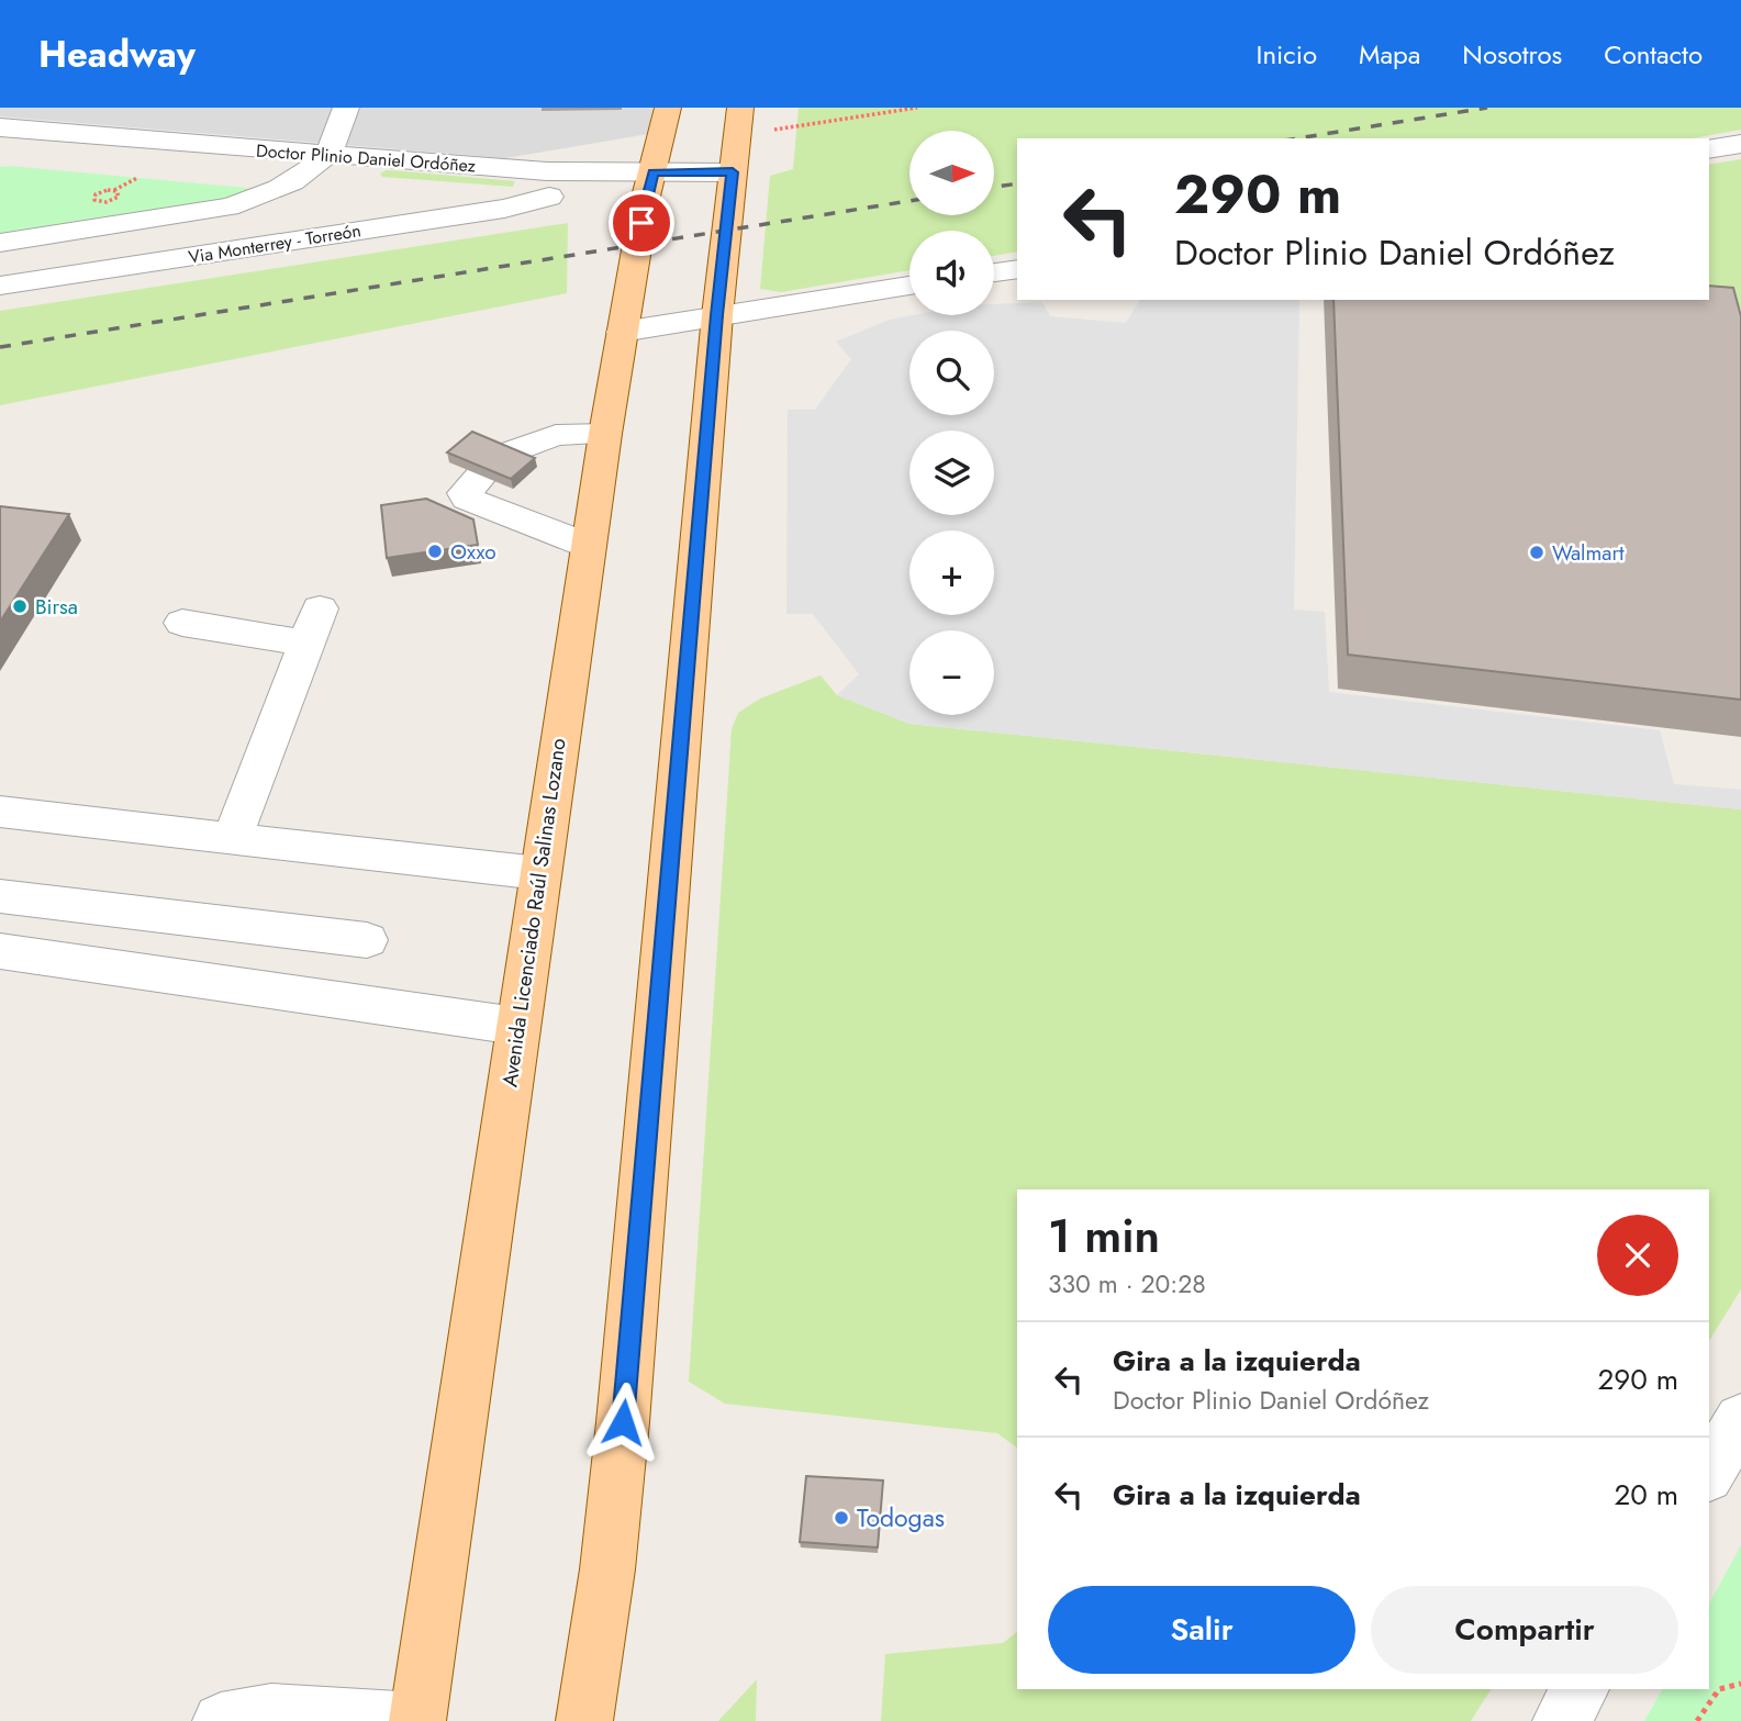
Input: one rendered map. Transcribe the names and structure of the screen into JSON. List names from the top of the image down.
{
  "streets": {
    "main road": ["Avenida Licenciado Raúl Salinas Lozano"],
    "street": ["Doctor Plinio Daniel Ordóñez", "Via Monterrey - Torreón"]
  },
  "crossings": [
    ["Doctor Plinio Daniel Ordóñez", "Via Monterrey - Torreón"],
    ["Doctor Plinio Daniel Ordóñez", "Avenida Licenciado Raúl Salinas Lozano"]
  ],
  "places": [
    "Oxxo",
    "Walmart",
    "Birsa",
    "Todogas"
  ],
  "north": "right",
  "page": {
    "header": "Headway",
    "nav": [
      "Inicio",
      "Mapa",
      "Nosotros",
      "Contacto"
    ],
    "map_buttons": ["+", "−"],
    "turn": ["290 m", "Doctor Plinio Daniel Ordóñez"],
    "heading": ["1 min", "330 m · 20:28"],
    "list": [
      {
        "name": "Gira a la izquierda",
        "note": "Doctor Plinio Daniel Ordóñez",
        "value": "290 m"
      },
      {
        "name": "Gira a la izquierda",
        "value": "20 m"
      }
    ],
    "buttons": ["Salir", "Compartir"]
  }
}
